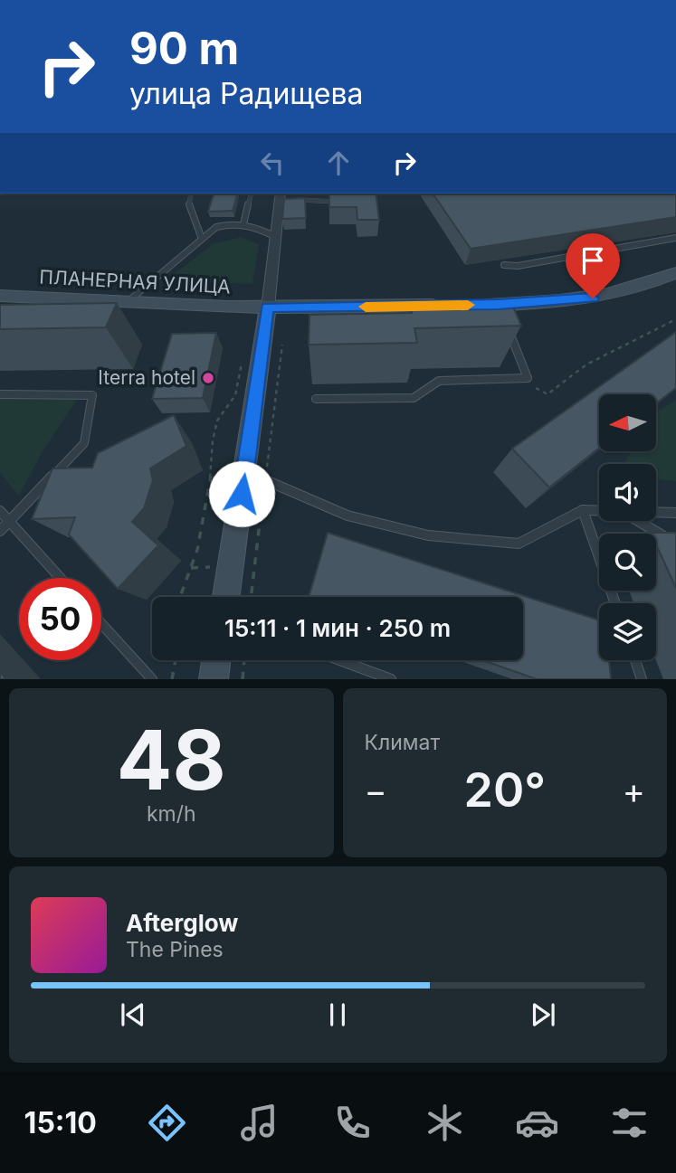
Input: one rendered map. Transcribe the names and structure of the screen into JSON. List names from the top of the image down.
{
  "streets": {
    "main road": ["ПЛАНЕРНАЯ УЛИЦА"]
  },
  "places": ["Iterra hotel"],
  "north": "left",
  "page": {
    "turn": ["90 m", "улица Радищева"],
    "limit": "50",
    "trip": "15:11 · 1 мин · 250 m",
    "tile": [
      ["48", "km/h"],
      "Климат"
    ],
    "heat": ["−", "20°", "+"],
    "song": ["Afterglow", "The Pines"],
    "tabs": "15:10"
  }
}
